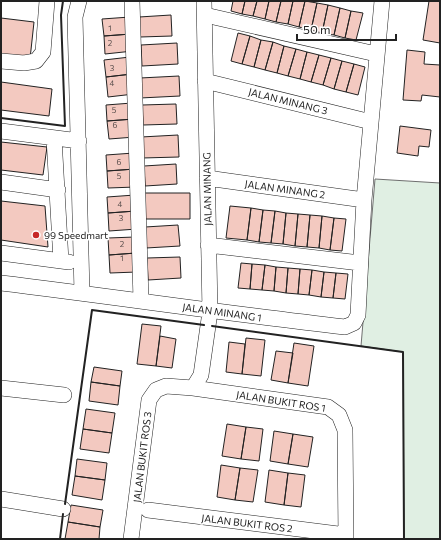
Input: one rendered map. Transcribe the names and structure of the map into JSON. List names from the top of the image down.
{
  "streets": {
    "street": [
      "JALAN MINANG 3",
      "JALAN MINANG",
      "JALAN MINANG 2",
      "JALAN MINANG 1",
      "JALAN BUKIT ROS 1",
      "JALAN BUKIT ROS 3",
      "JALAN BUKIT ROS 2"
    ]
  },
  "crossings": [
    ["JALAN MINANG 3", "JALAN MINANG"],
    ["JALAN MINANG", "JALAN MINANG 2"],
    ["JALAN MINANG", "JALAN MINANG 1"],
    ["JALAN MINANG", "JALAN BUKIT ROS 1"],
    ["JALAN MINANG", "JALAN BUKIT ROS 3"],
    ["JALAN BUKIT ROS 1", "JALAN BUKIT ROS 3"],
    ["JALAN BUKIT ROS 1", "JALAN BUKIT ROS 2"]
  ],
  "places": ["99 Speedmart"],
  "house_numbers": [
    "1",
    "2",
    "3",
    "4",
    "5",
    "6",
    "6",
    "5",
    "4",
    "3",
    "2",
    "1"
  ],
  "scale_bar": "50 m"
}
